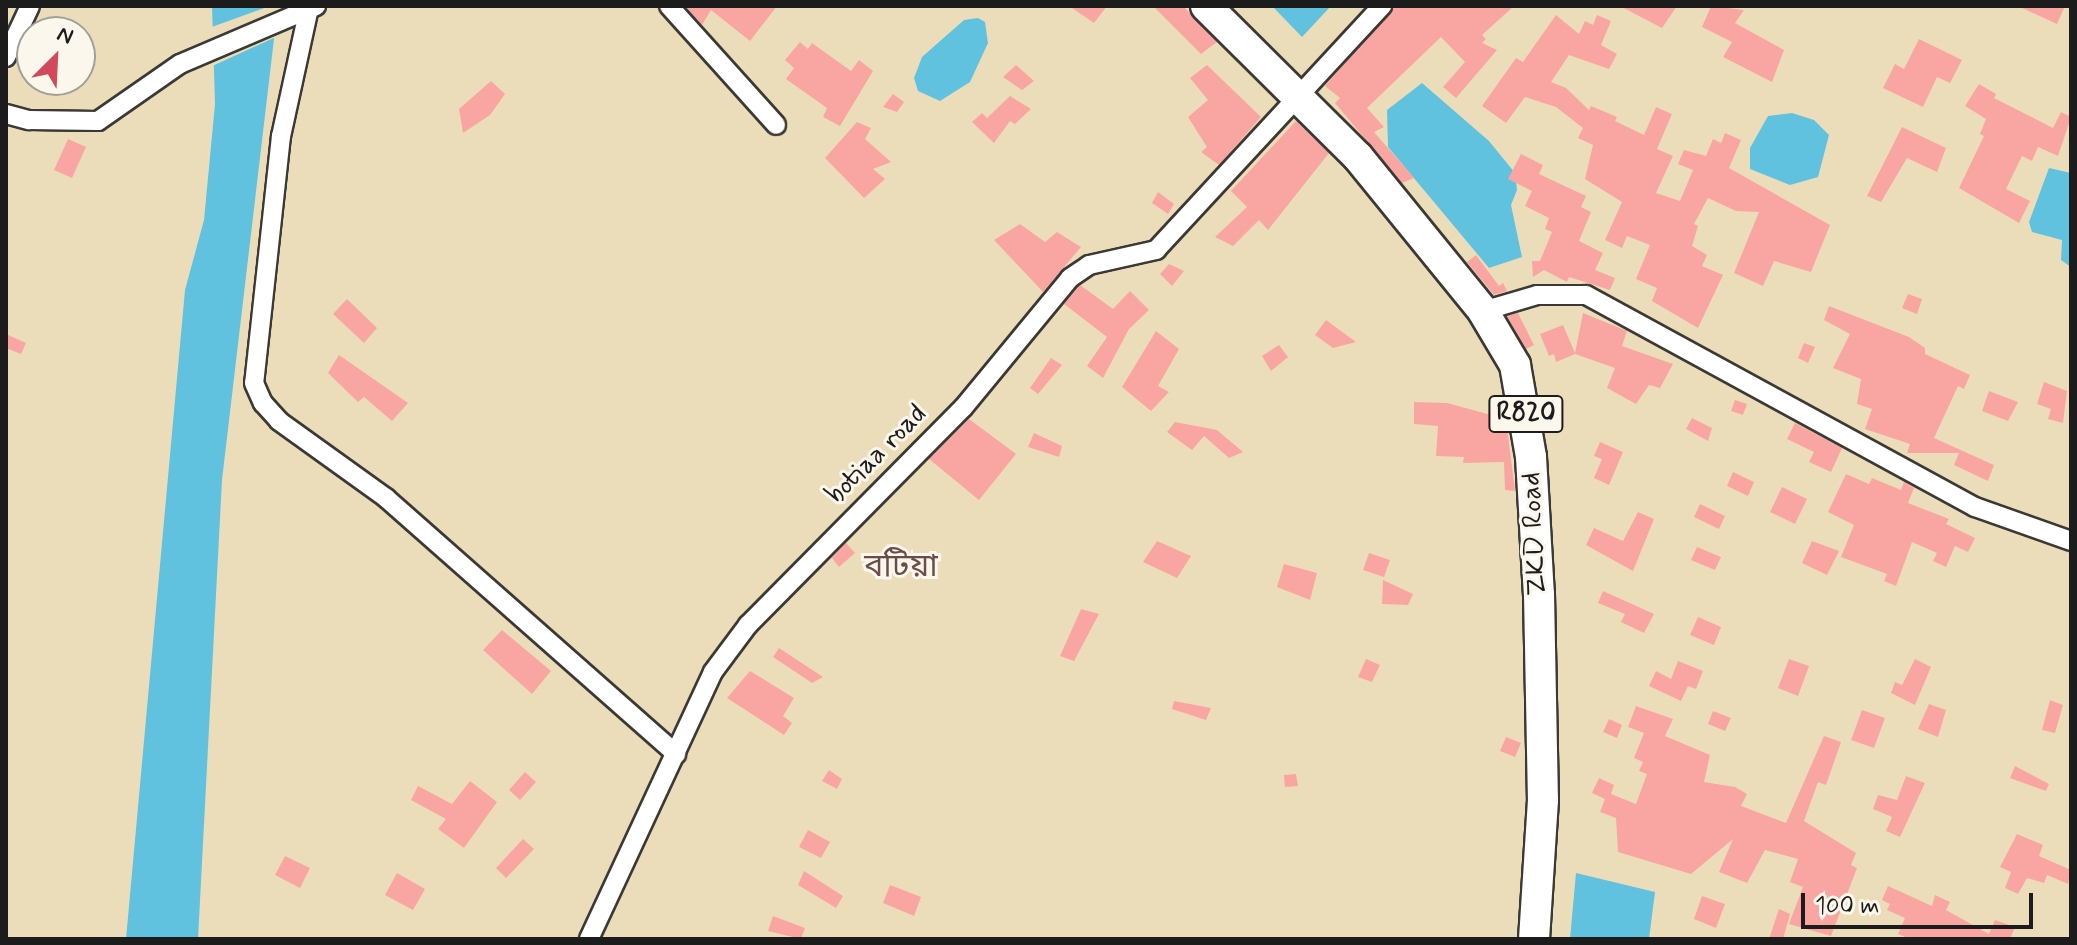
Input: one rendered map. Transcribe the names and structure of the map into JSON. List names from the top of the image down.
{
  "streets": {
    "main road": ["R820", "ZKD Road"],
    "street": ["botiaa road"]
  },
  "crossings": [
    ["botiaa road", "ZKD Road"]
  ],
  "districts": ["বটিয়া"],
  "scale_bar": "100 m",
  "north": "top right"
}
